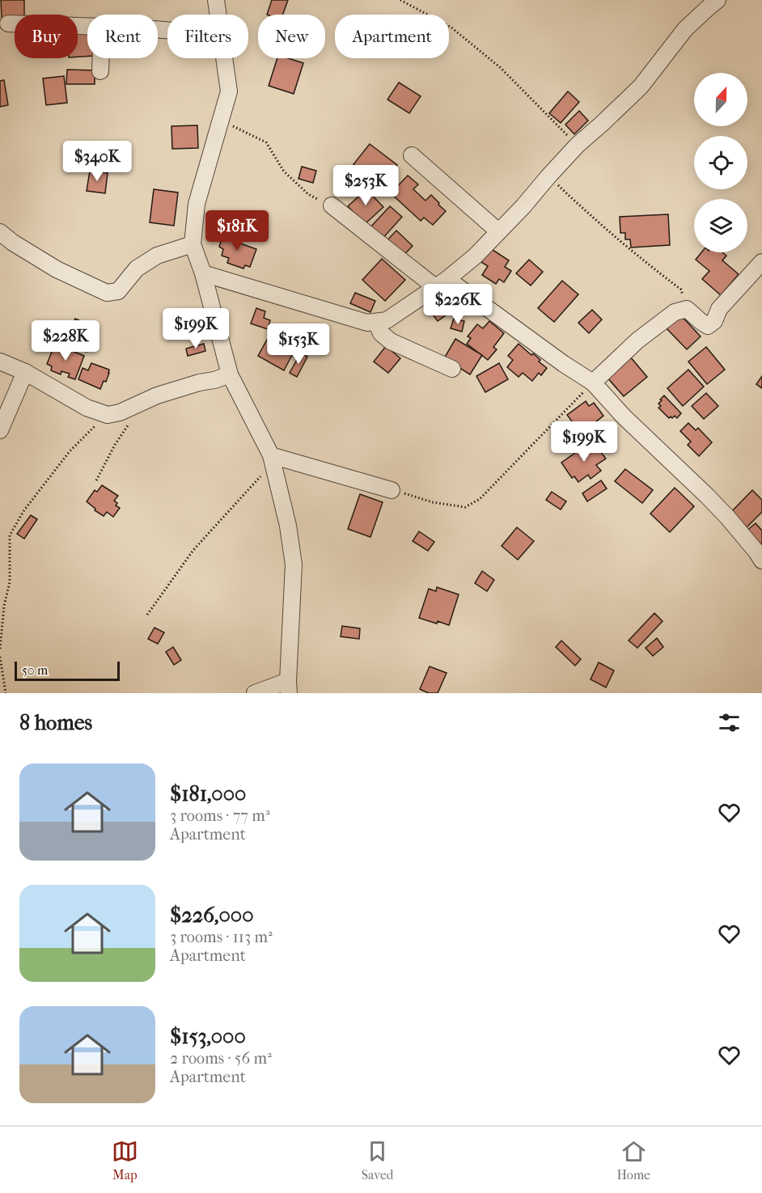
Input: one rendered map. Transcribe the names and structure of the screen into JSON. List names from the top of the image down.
{
  "scale_bar": "50 m",
  "north": "top",
  "page": {
    "chip": [
      "Buy",
      "Rent",
      "Filters",
      "New",
      "Apartment"
    ],
    "price": [
      "$340K",
      "$253K",
      "$181K",
      "$226K",
      "$199K",
      "$228K",
      "$153K",
      "$199K"
    ],
    "scale": "50 m",
    "heading": "8 homes",
    "list": [
      {
        "name": "$181,000",
        "note": "3 rooms · 77 m² · Apartment"
      },
      {
        "name": "$226,000",
        "note": "3 rooms · 113 m² · Apartment"
      },
      {
        "name": "$153,000",
        "note": "2 rooms · 56 m² · Apartment"
      }
    ],
    "tabs": ["Map", "Saved", "Home"]
  }
}
